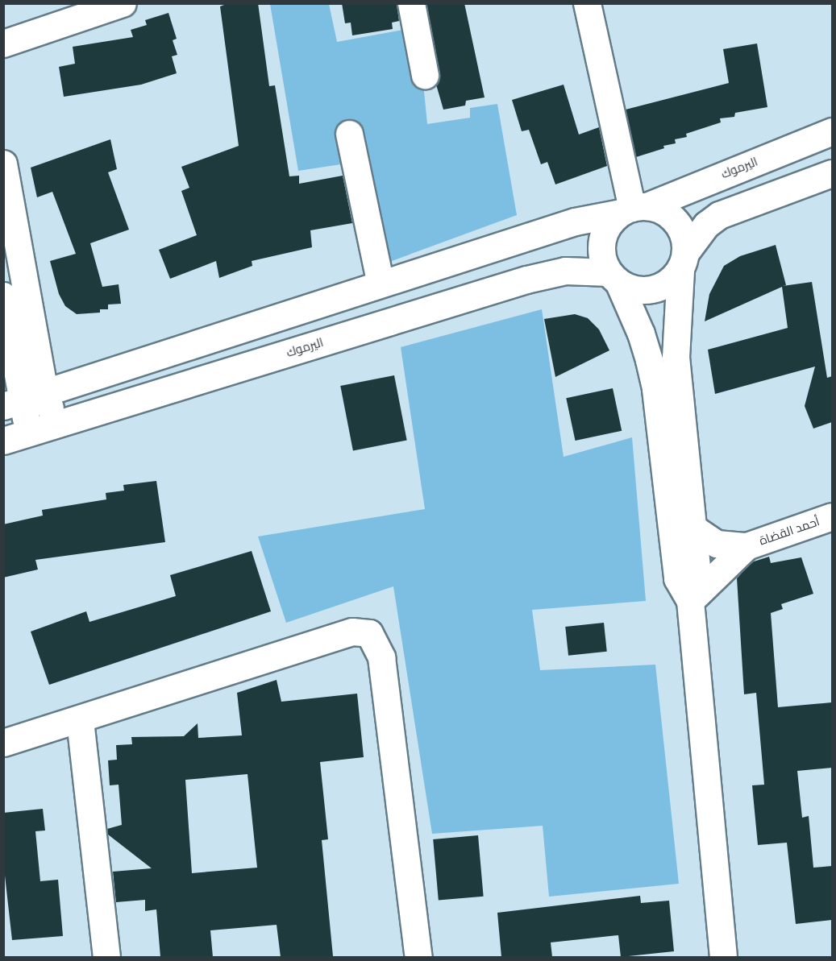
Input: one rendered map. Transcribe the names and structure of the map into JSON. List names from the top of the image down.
{
  "streets": {
    "street": ["اليرموك", "أحمد القضاة"]
  }
}
